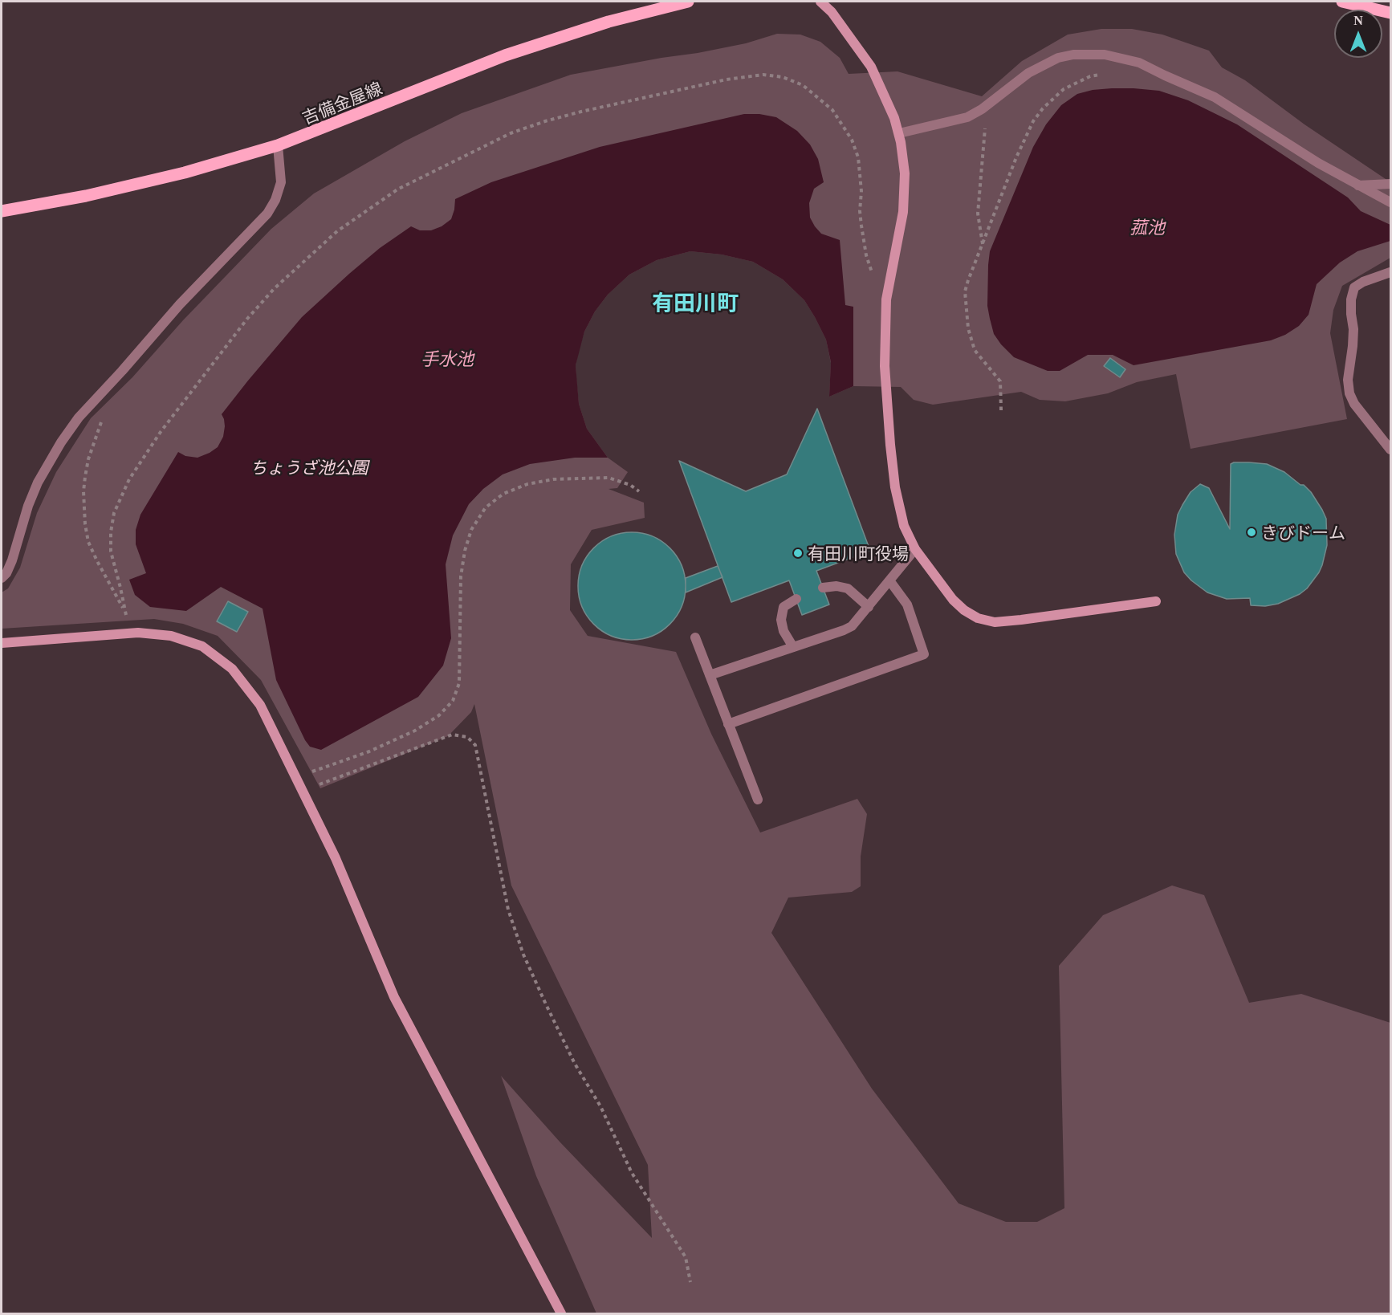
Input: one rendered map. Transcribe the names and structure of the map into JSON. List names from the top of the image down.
{
  "streets": {
    "main road": ["吉備金屋線"]
  },
  "districts": ["有田川町"],
  "water": ["菰池", "手水池"],
  "parks": ["ちょうざ池公園"],
  "places": ["きびドーム", "有田川町役場"],
  "north": "top"
}
